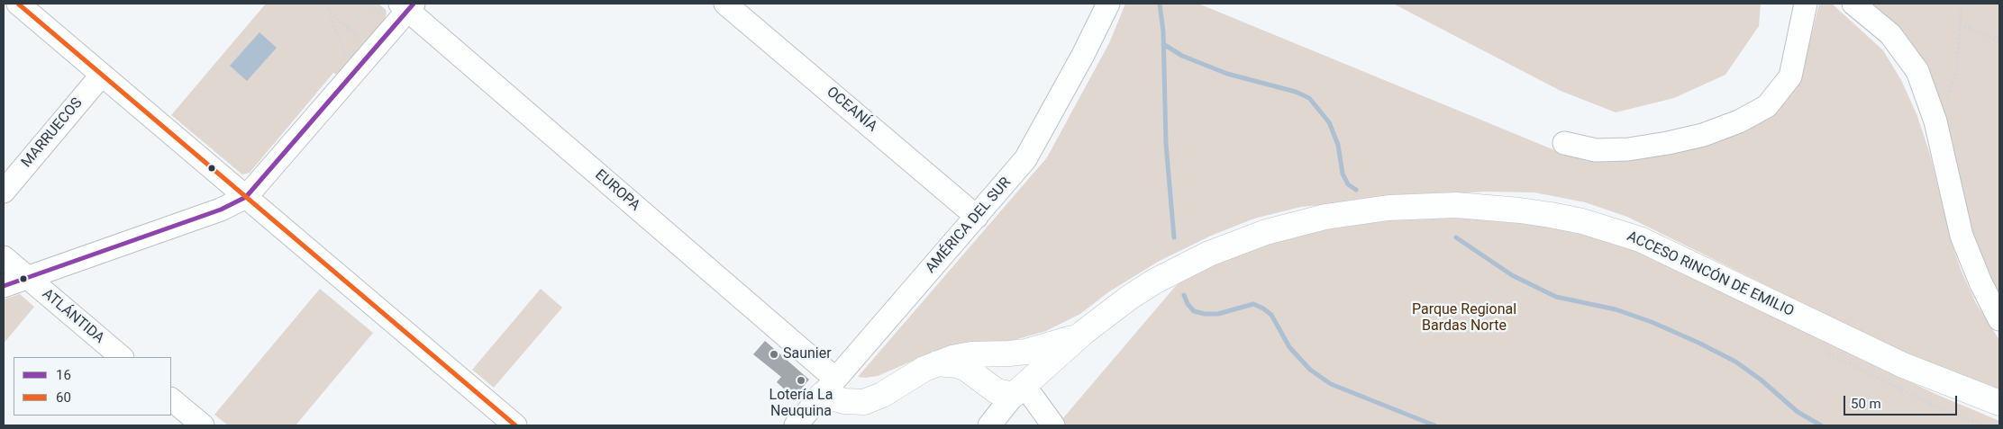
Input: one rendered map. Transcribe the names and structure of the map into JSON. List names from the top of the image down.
{
  "streets": {
    "main road": ["ACCESO RINCÓN DE EMILIO"],
    "street": [
      "OCEANÍA",
      "MARRUECOS",
      "EUROPA",
      "AMÉRICA DEL SUR",
      "ATLÁNTIDA"
    ]
  },
  "crossings": [
    ["OCEANÍA", "AMÉRICA DEL SUR"],
    ["EUROPA", "AMÉRICA DEL SUR"],
    ["EUROPA", "ACCESO RINCÓN DE EMILIO"],
    ["AMÉRICA DEL SUR", "ACCESO RINCÓN DE EMILIO"]
  ],
  "parks": ["Parque Regional Bardas Norte"],
  "places": ["Saunier", "Lotería La Neuquina"],
  "lines": ["transit line 16", "transit line 60"],
  "legend": ["16", "60"],
  "scale_bar": "50 m"
}
